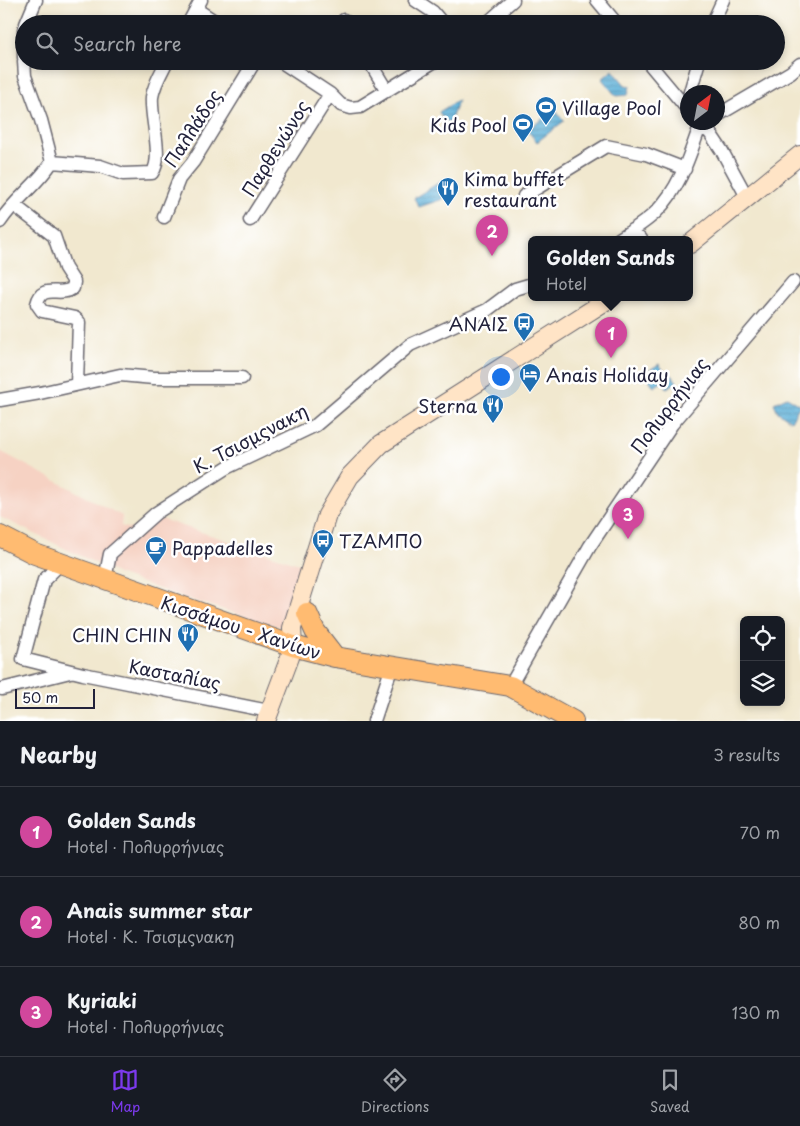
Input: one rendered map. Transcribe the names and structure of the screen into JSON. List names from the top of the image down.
{
  "streets": {
    "main road": ["Κισσάμου - Χανίων"],
    "street": [
      "Παλλάδος",
      "Παρθενώνος",
      "Πολυρρήνιας",
      "Κ. Τσισμςνακη",
      "Κασταλίας"
    ]
  },
  "crossings": [
    ["Πολυρρήνιας", "Κισσάμου - Χανίων"],
    ["Κ. Τσισμςνακη", "Κισσάμου - Χανίων"]
  ],
  "places": {
    "sports": ["Village Pool", "Kids Pool"],
    "restaurant": ["Kima buffet restaurant", "Sterna", "CHIN CHIN"],
    "bus stop": ["ΑΝΑΙΣ", "ΤΖΑΜΠΟ"],
    "hotel": ["Anais Holiday"],
    "cafe": ["Pappadelles"]
  },
  "scale_bar": "50 m",
  "north": "top right",
  "page": {
    "search": "Search here",
    "pins": ["2", "1", "3"],
    "popup": ["Golden Sands", "Hotel"],
    "scale": "50 m",
    "heading": ["Nearby", "3 results"],
    "list": [
      {
        "mark": "1",
        "name": "Golden Sands",
        "note": "Hotel · Πολυρρήνιας",
        "value": "70 m"
      },
      {
        "mark": "2",
        "name": "Anais summer star",
        "note": "Hotel · Κ. Τσισμςνακη",
        "value": "80 m"
      },
      {
        "mark": "3",
        "name": "Kyriaki",
        "note": "Hotel · Πολυρρήνιας",
        "value": "130 m"
      }
    ],
    "nav": ["Map", "Directions", "Saved"]
  }
}
